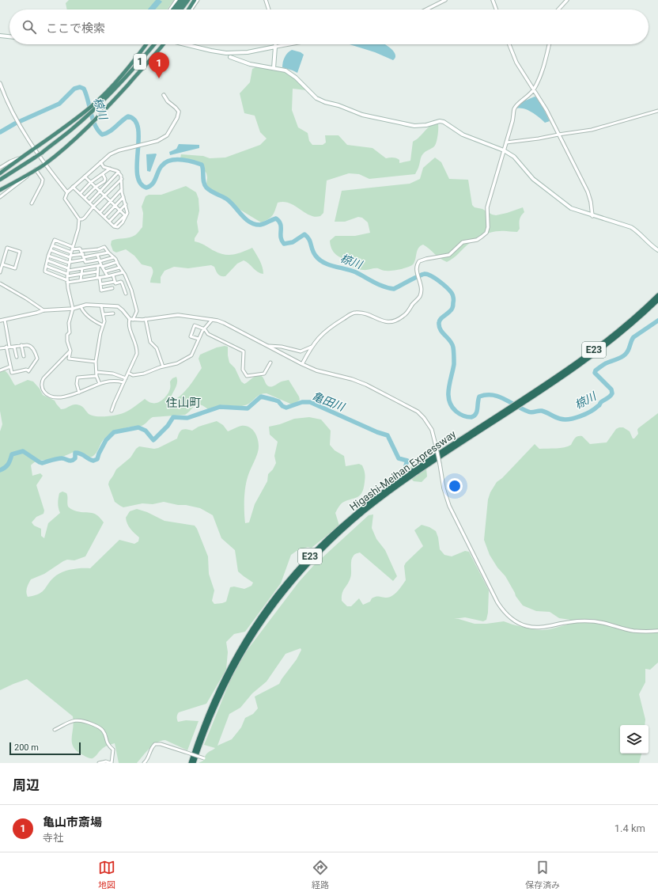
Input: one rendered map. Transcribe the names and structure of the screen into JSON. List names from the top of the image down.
{
  "streets": {
    "highway": ["1", "E23", "Higashi-Meihan Expressway"]
  },
  "districts": ["住山町"],
  "water": ["椋川", "亀田川"],
  "scale_bar": "200 m",
  "page": {
    "search": "ここで検索",
    "pins": "1",
    "scale": "200 m",
    "heading": "周辺",
    "list": [
      {
        "mark": "1",
        "name": "亀山市斎場",
        "note": "寺社",
        "value": "1.4 km"
      }
    ],
    "nav": ["地図", "経路", "保存済み"]
  }
}
